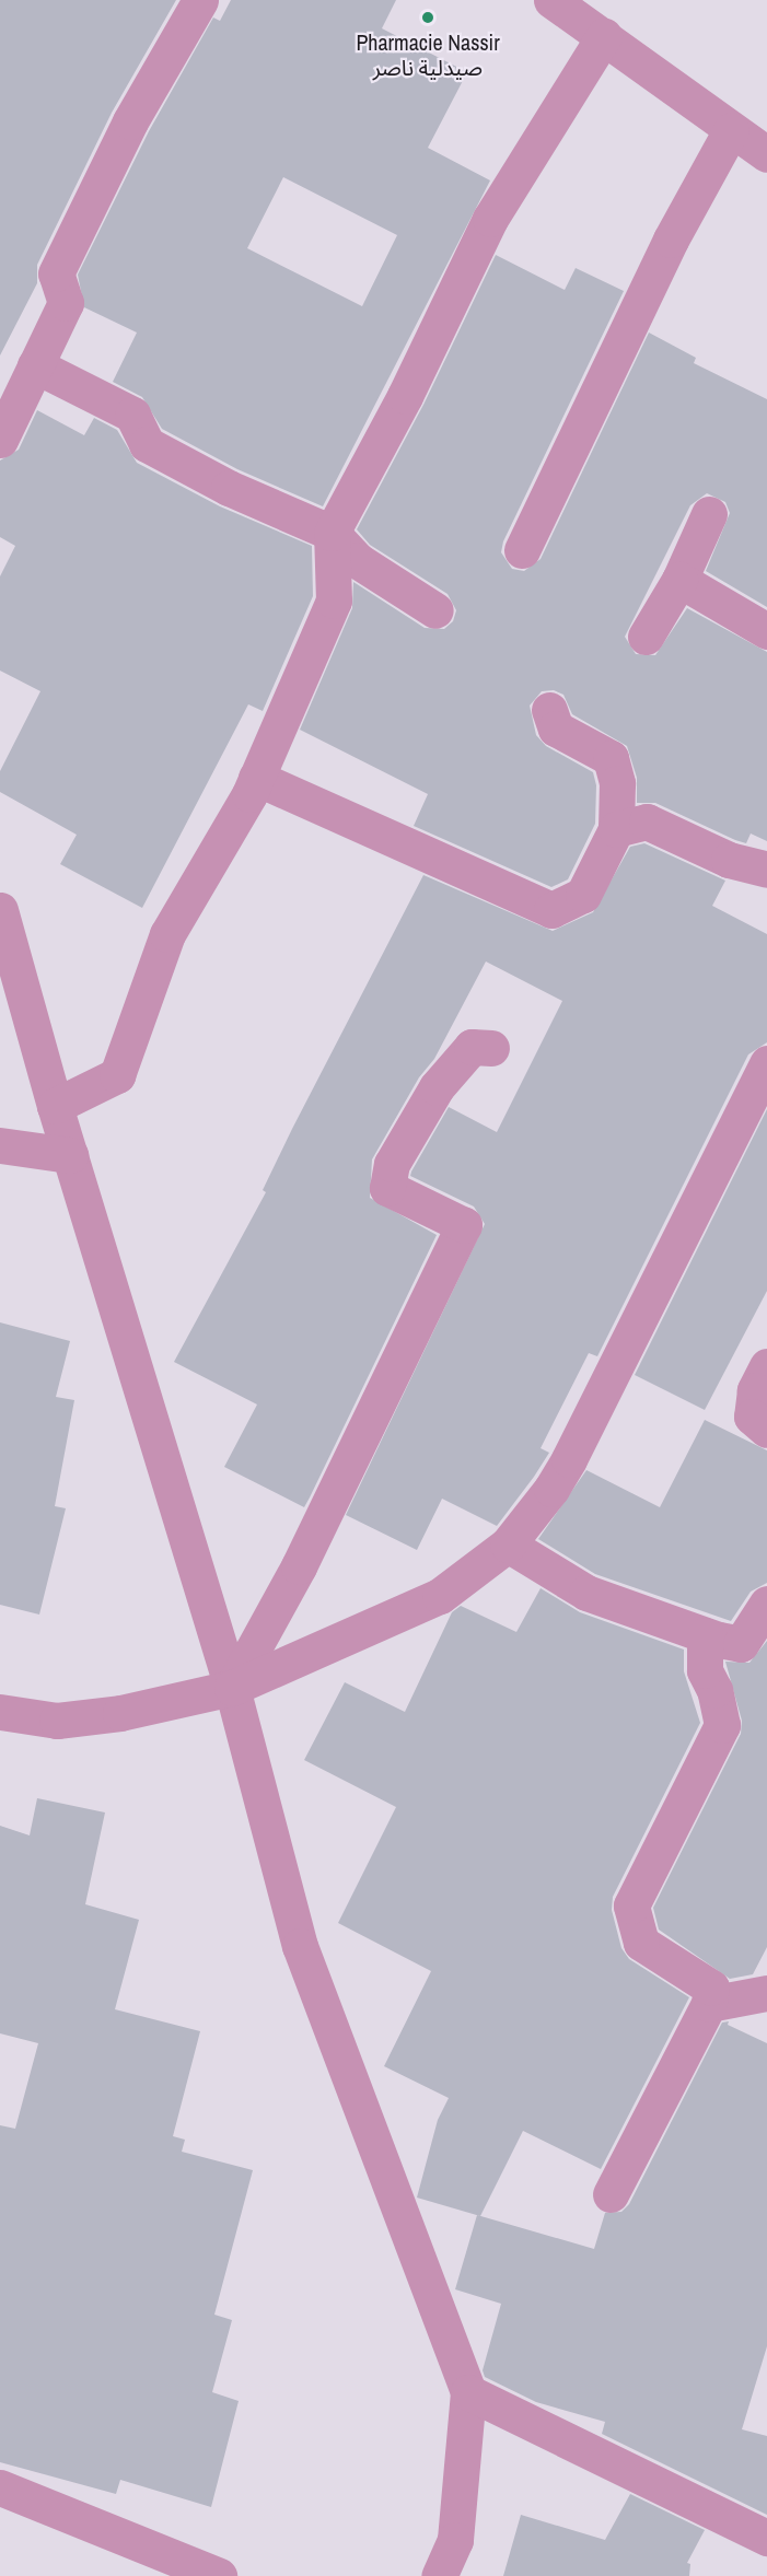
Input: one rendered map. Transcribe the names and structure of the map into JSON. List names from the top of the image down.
{
  "places": ["Pharmacie Nassir صيدلية ناصر"]
}
